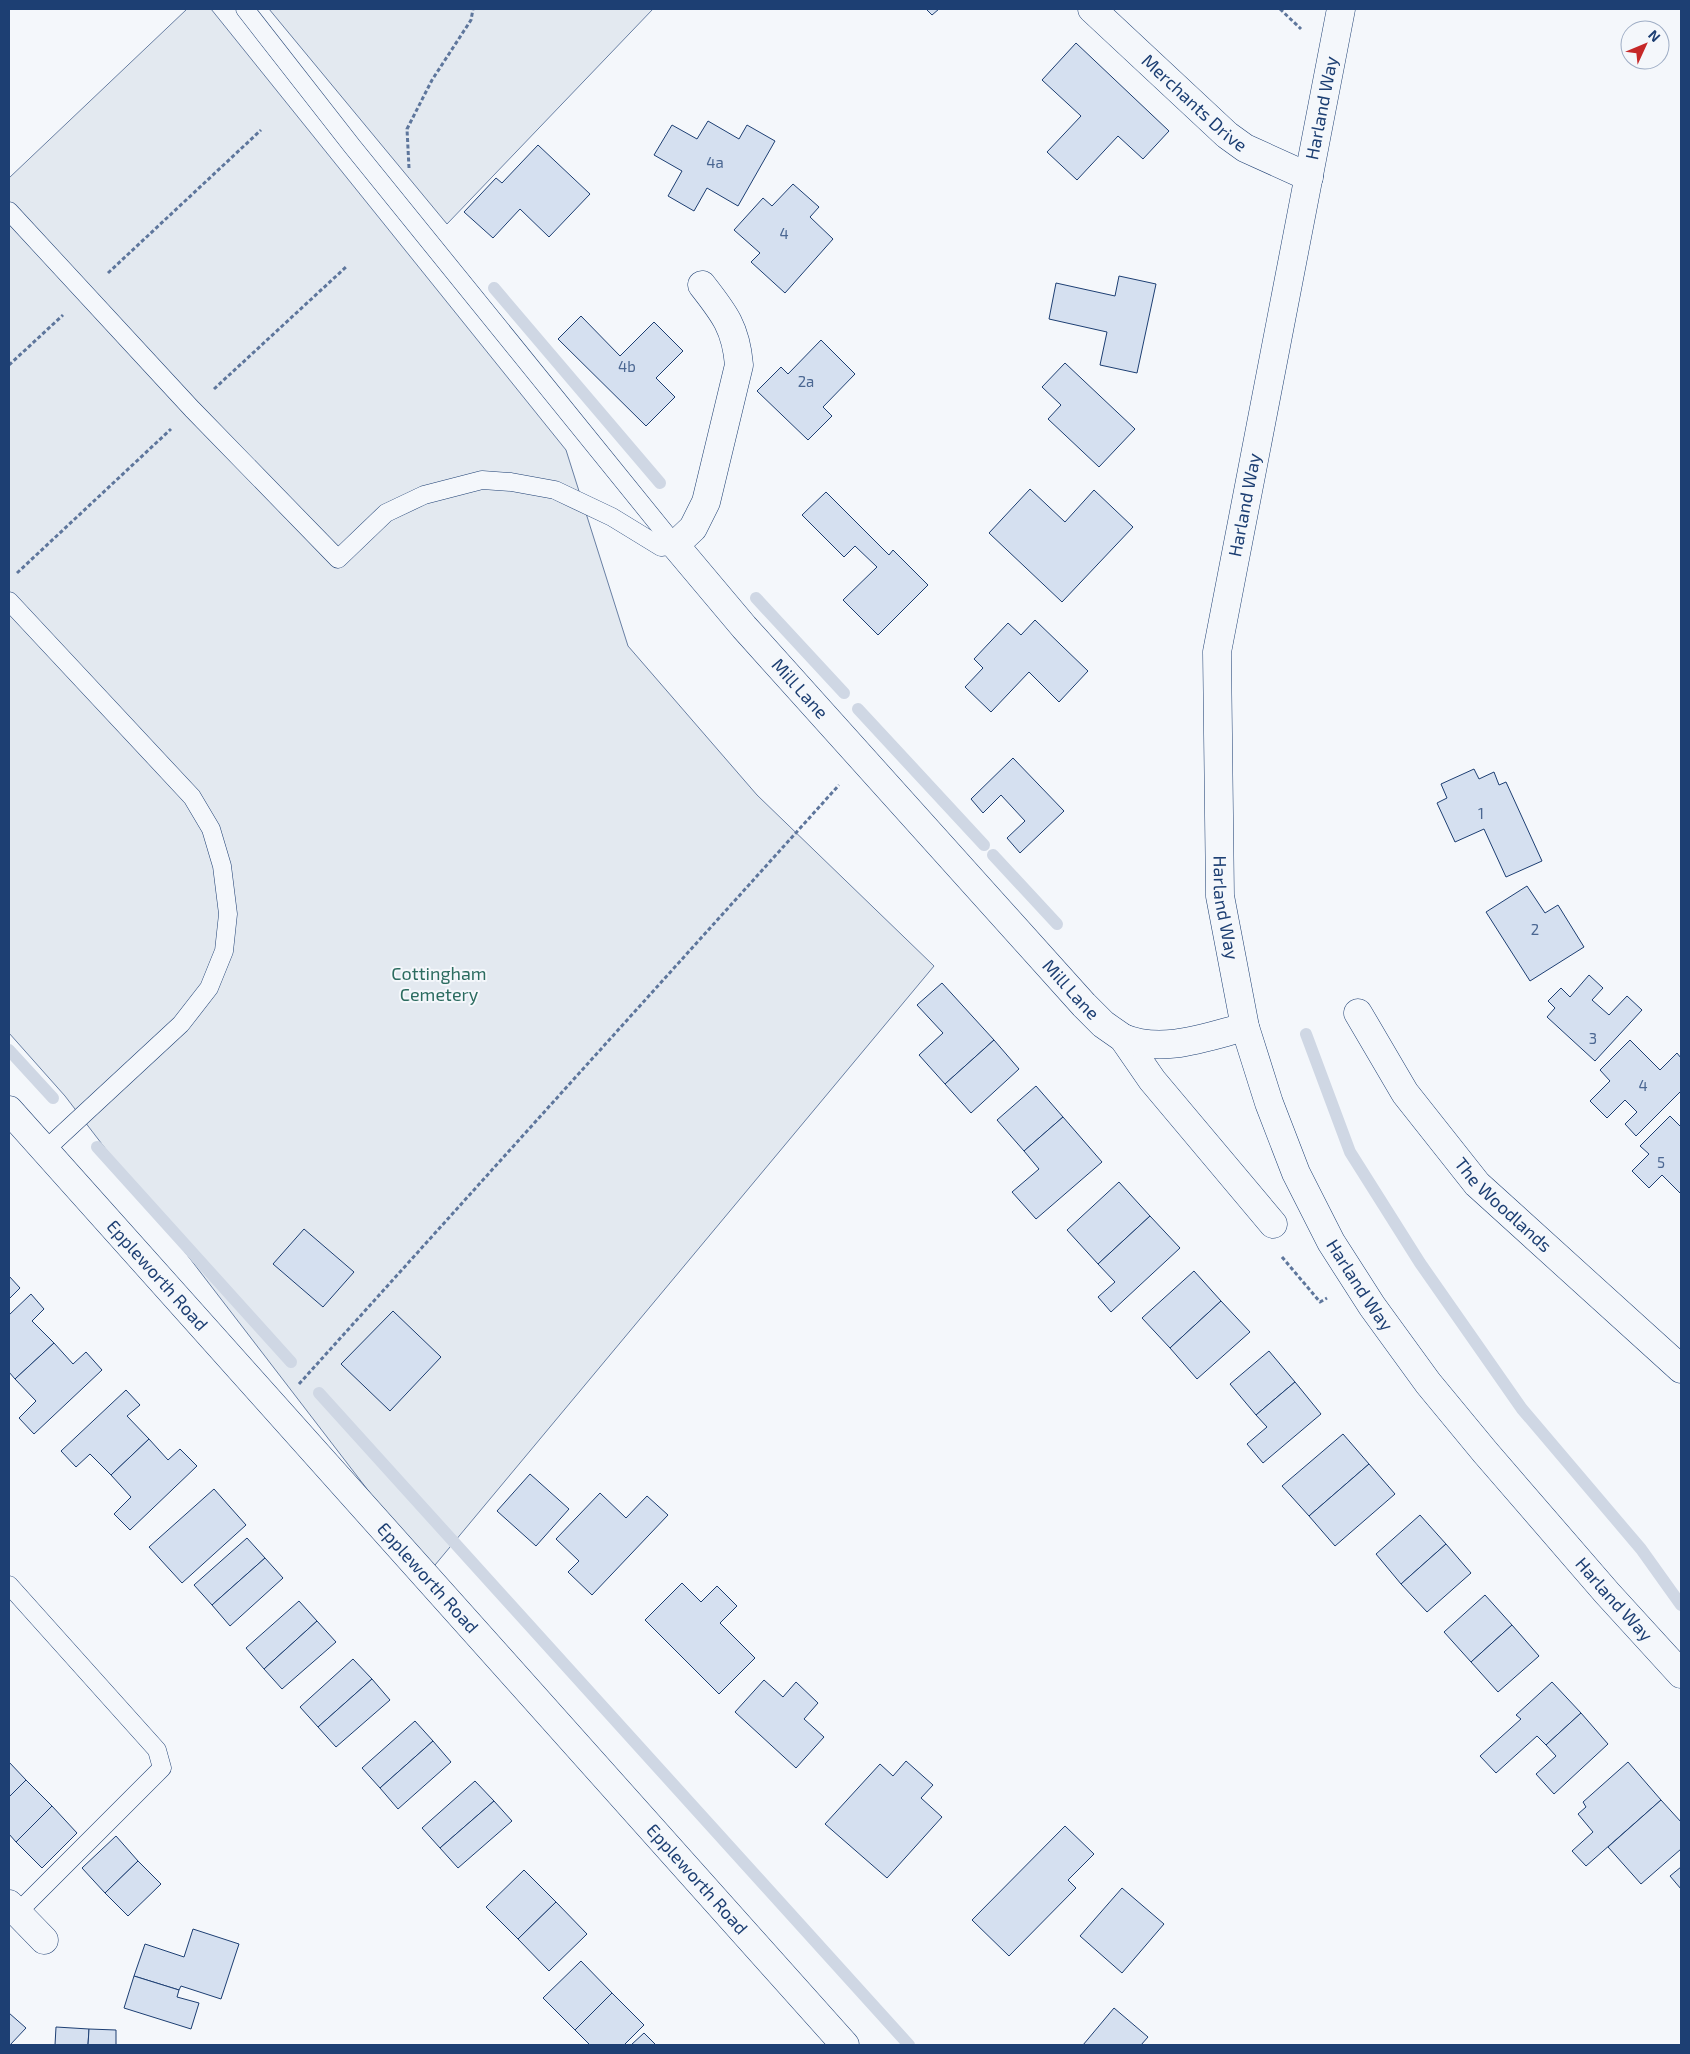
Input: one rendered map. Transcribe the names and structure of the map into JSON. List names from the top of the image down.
{
  "streets": {
    "street": [
      "Merchants Drive",
      "Harland Way",
      "Mill Lane",
      "The Woodlands",
      "Eppleworth Road"
    ]
  },
  "crossings": [
    ["Merchants Drive", "Harland Way"],
    ["Harland Way", "Mill Lane"]
  ],
  "parks": ["Cottingham Cemetery"],
  "house_numbers": [
    "4a",
    "4",
    "4b",
    "2a",
    "1",
    "2",
    "3",
    "4",
    "5"
  ],
  "north": "top right"
}
